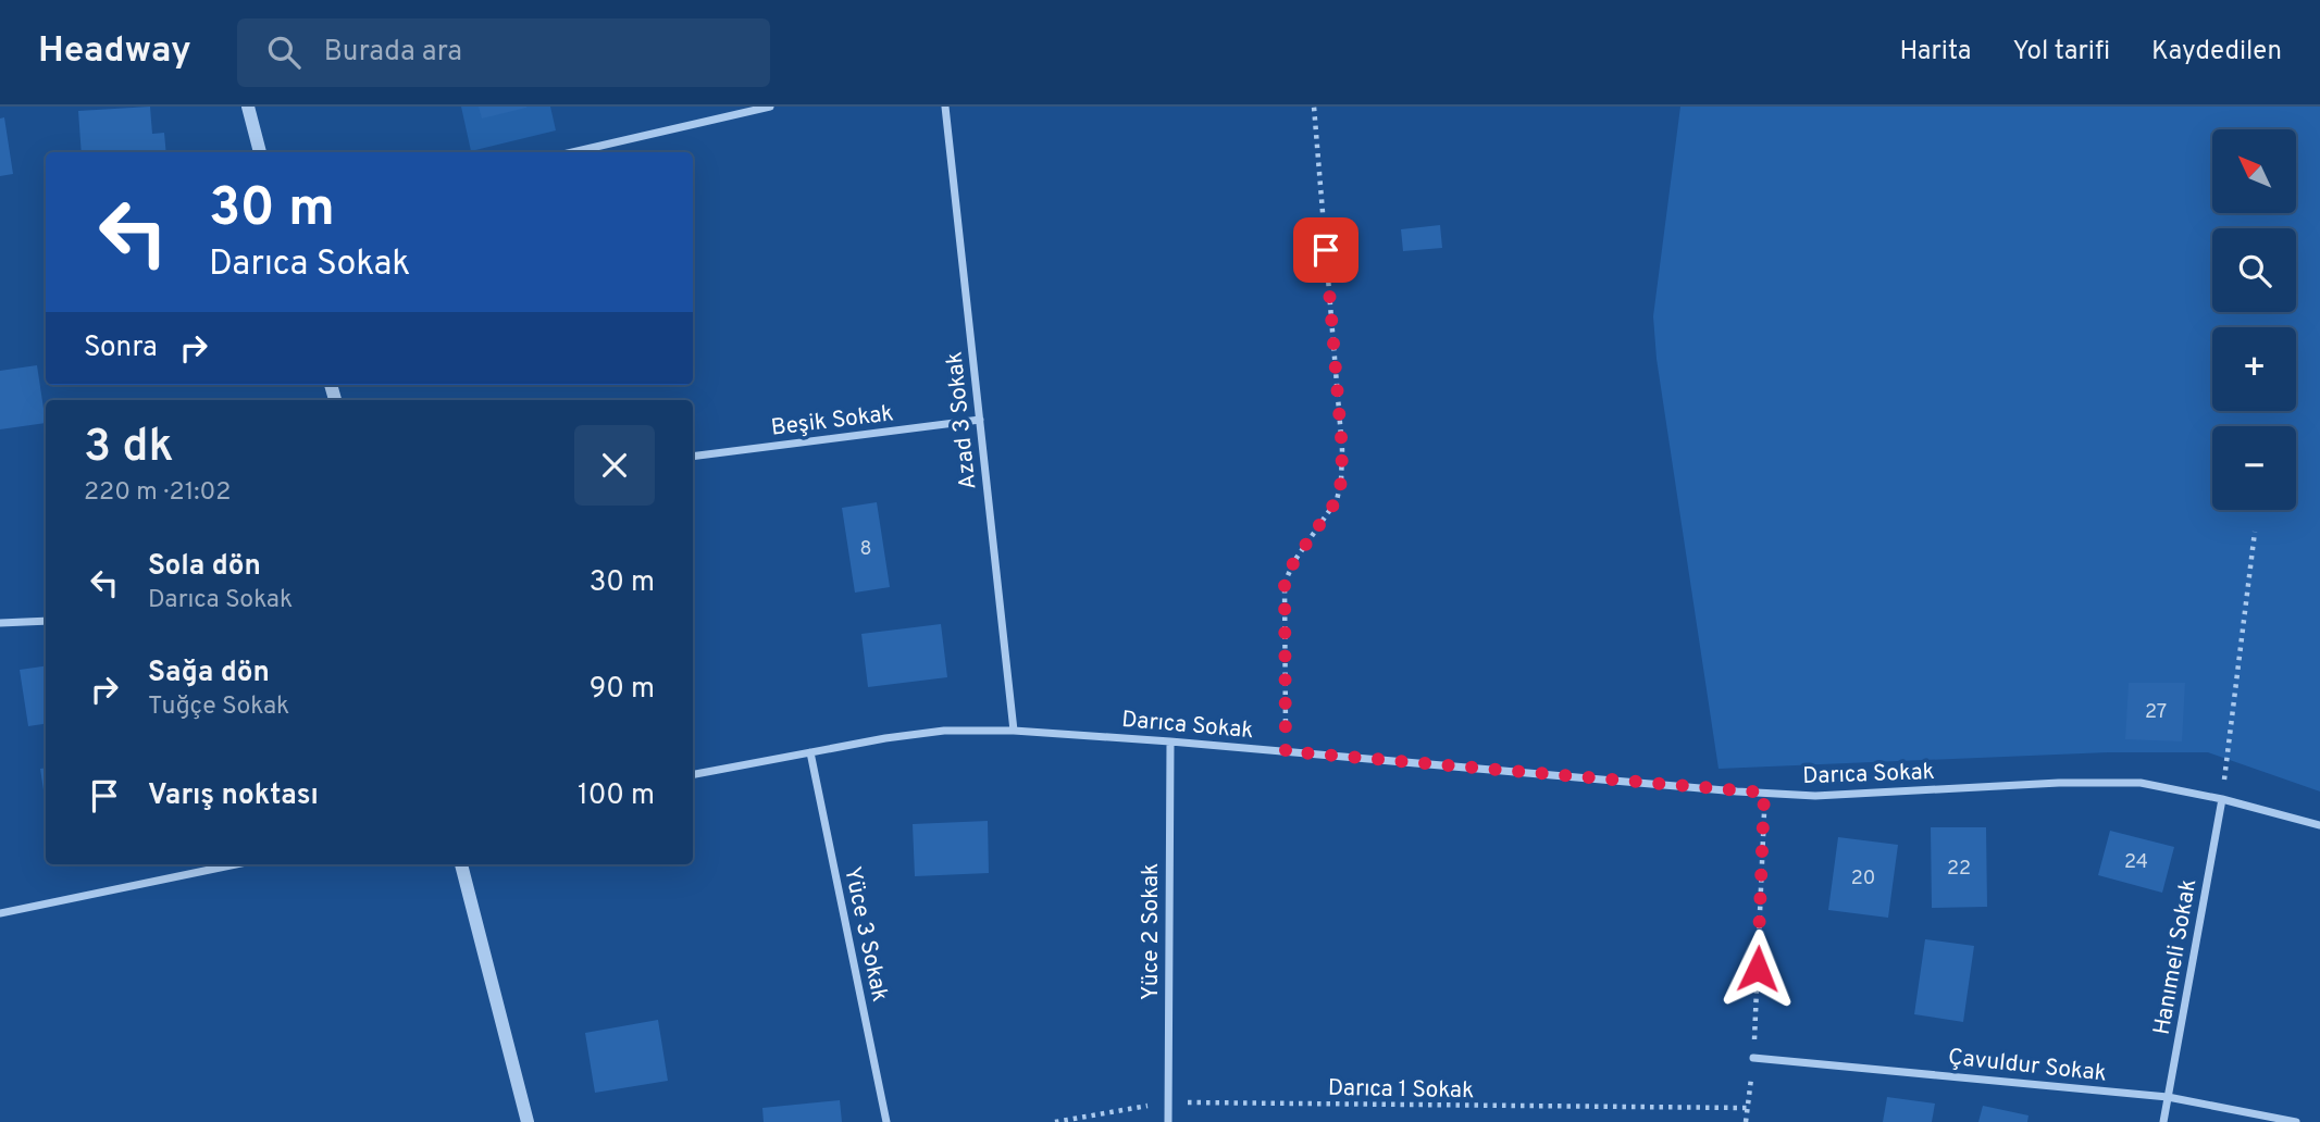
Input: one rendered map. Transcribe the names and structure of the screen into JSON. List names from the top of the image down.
{
  "streets": {
    "street": [
      "Beşik Sokak",
      "Azad 3 Sokak",
      "Darıca Sokak",
      "Yüce 2 Sokak",
      "Yüce 3 Sokak",
      "Hanımeli Sokak",
      "Çavuldur Sokak"
    ],
    "path": ["Darıca 1 Sokak"]
  },
  "crossings": [
    ["Beşik Sokak", "Azad 3 Sokak"],
    ["Azad 3 Sokak", "Darıca Sokak"],
    ["Darıca Sokak", "Yüce 2 Sokak"],
    ["Darıca Sokak", "Yüce 3 Sokak"],
    ["Darıca Sokak", "Hanımeli Sokak"],
    ["Yüce 2 Sokak", "Darıca 1 Sokak"],
    ["Hanımeli Sokak", "Çavuldur Sokak"]
  ],
  "house_numbers": [
    "8",
    "27",
    "24",
    "22",
    "20"
  ],
  "north": "top left",
  "page": {
    "header": "Headway",
    "search": "Burada ara",
    "nav": ["Harita", "Yol tarifi", "Kaydedilen"],
    "map_buttons": ["+", "−"],
    "turn": ["30 m", "Darıca Sokak"],
    "then": "Sonra",
    "heading": ["3 dk", "220 m · 21:02"],
    "list": [
      {
        "name": "Sola dön",
        "note": "Darıca Sokak",
        "value": "30 m"
      },
      {
        "name": "Sağa dön",
        "note": "Tuğçe Sokak",
        "value": "90 m"
      },
      {
        "name": "Varış noktası",
        "value": "100 m"
      }
    ]
  }
}
